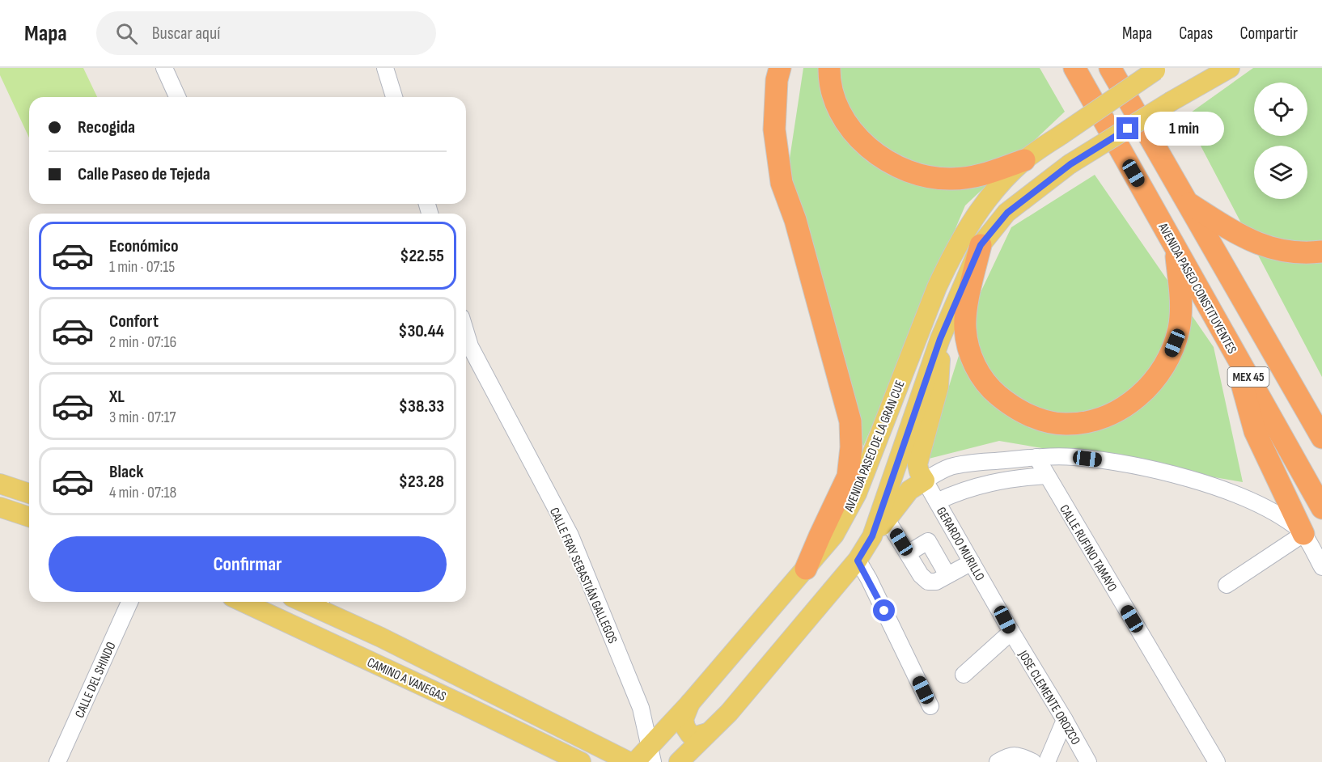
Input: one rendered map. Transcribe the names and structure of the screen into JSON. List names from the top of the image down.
{
  "streets": {
    "highway": ["AVENIDA PASEO CONSTITUYENTES", "MEX 45"],
    "main road": ["AVENIDA PASEO DE LA GRAN CUE", "CAMINO A VANEGAS"],
    "street": [
      "GERARDO MURILLO",
      "CALLE RUFINO TAMAYO",
      "CALLE FRAY SEBASTIÁN GALLEGOS",
      "CALLE DEL SHINDO",
      "JOSE CLEMENTE OROZCO"
    ]
  },
  "crossings": [
    ["AVENIDA PASEO DE LA GRAN CUE", "CALLE FRAY SEBASTIÁN GALLEGOS"],
    ["GERARDO MURILLO", "JOSE CLEMENTE OROZCO"]
  ],
  "page": {
    "header": "Mapa",
    "search": "Buscar aquí",
    "nav": ["Mapa", "Capas", "Compartir"],
    "banner": ["Recogida", "Calle Paseo de Tejeda"],
    "bubble": "1 min",
    "list": [
      {
        "name": "Económico",
        "note": "1 min · 07:15",
        "value": "$22.55"
      },
      {
        "name": "Confort",
        "note": "2 min · 07:16",
        "value": "$30.44"
      },
      {
        "name": "XL",
        "note": "3 min · 07:17",
        "value": "$38.33"
      },
      {
        "name": "Black",
        "note": "4 min · 07:18",
        "value": "$23.28"
      }
    ],
    "buttons": "Confirmar"
  }
}
